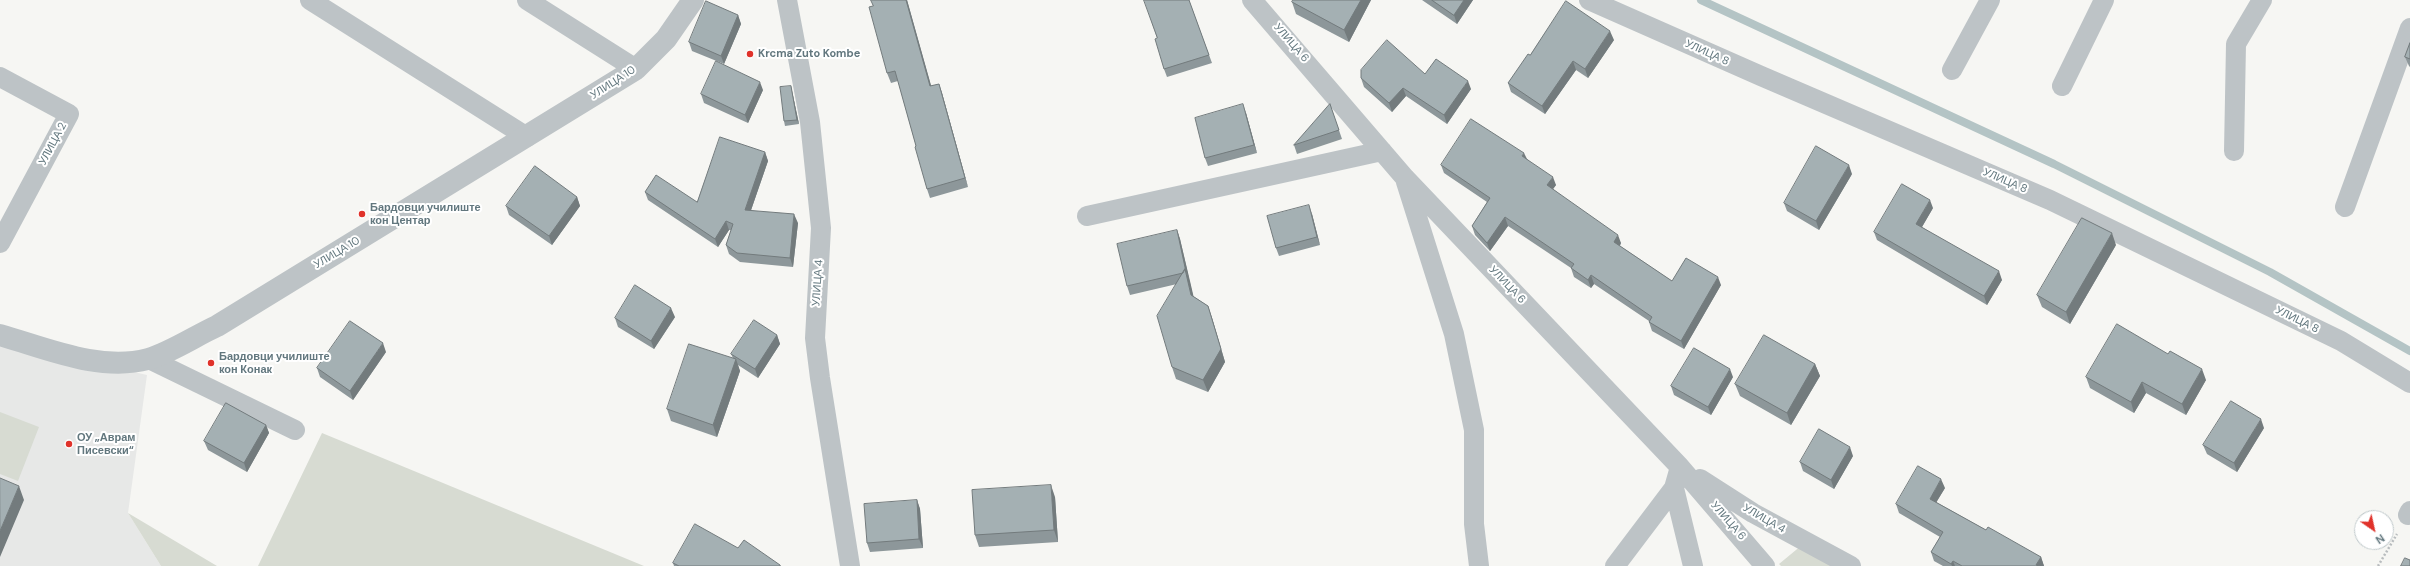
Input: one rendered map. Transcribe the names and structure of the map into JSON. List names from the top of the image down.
{
  "streets": {
    "street": [
      "УЛИЦА 6",
      "УЛИЦА 8",
      "УЛИЦА 10",
      "УЛИЦА 2",
      "УЛИЦА 4"
    ]
  },
  "crossings": [
    ["УЛИЦА 6", "УЛИЦА 4"]
  ],
  "places": [
    "Krcma Zuto Kombe",
    "Бардовци училиште кон Центар",
    "Бардовци училиште кон Конак",
    "ОУ „Аврам Писевски“"
  ],
  "north": "bottom right"
}
